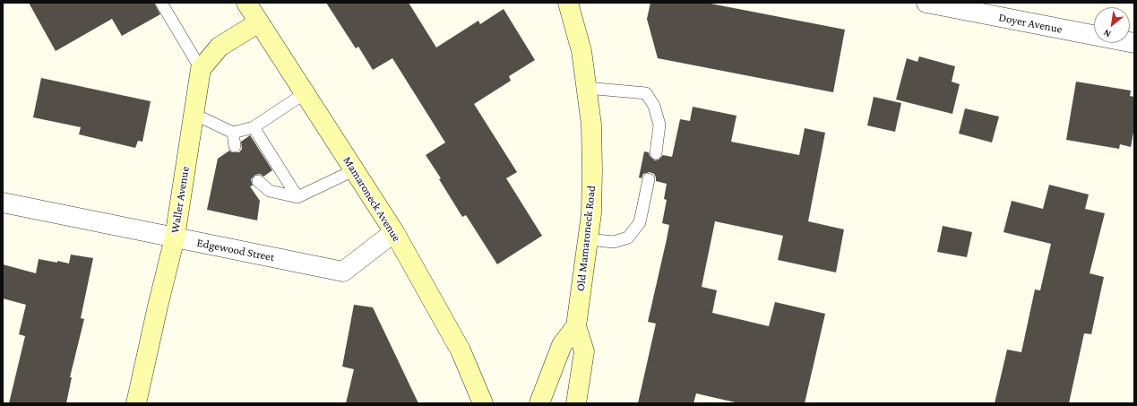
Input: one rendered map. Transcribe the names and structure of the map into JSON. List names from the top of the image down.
{
  "streets": {
    "main road": ["Mamaroneck Avenue", "Waller Avenue", "Old Mamaroneck Road"],
    "street": ["Doyer Avenue", "Edgewood Street"]
  },
  "crossings": [
    ["Mamaroneck Avenue", "Edgewood Street"],
    ["Waller Avenue", "Edgewood Street"]
  ],
  "north": "bottom left"
}
